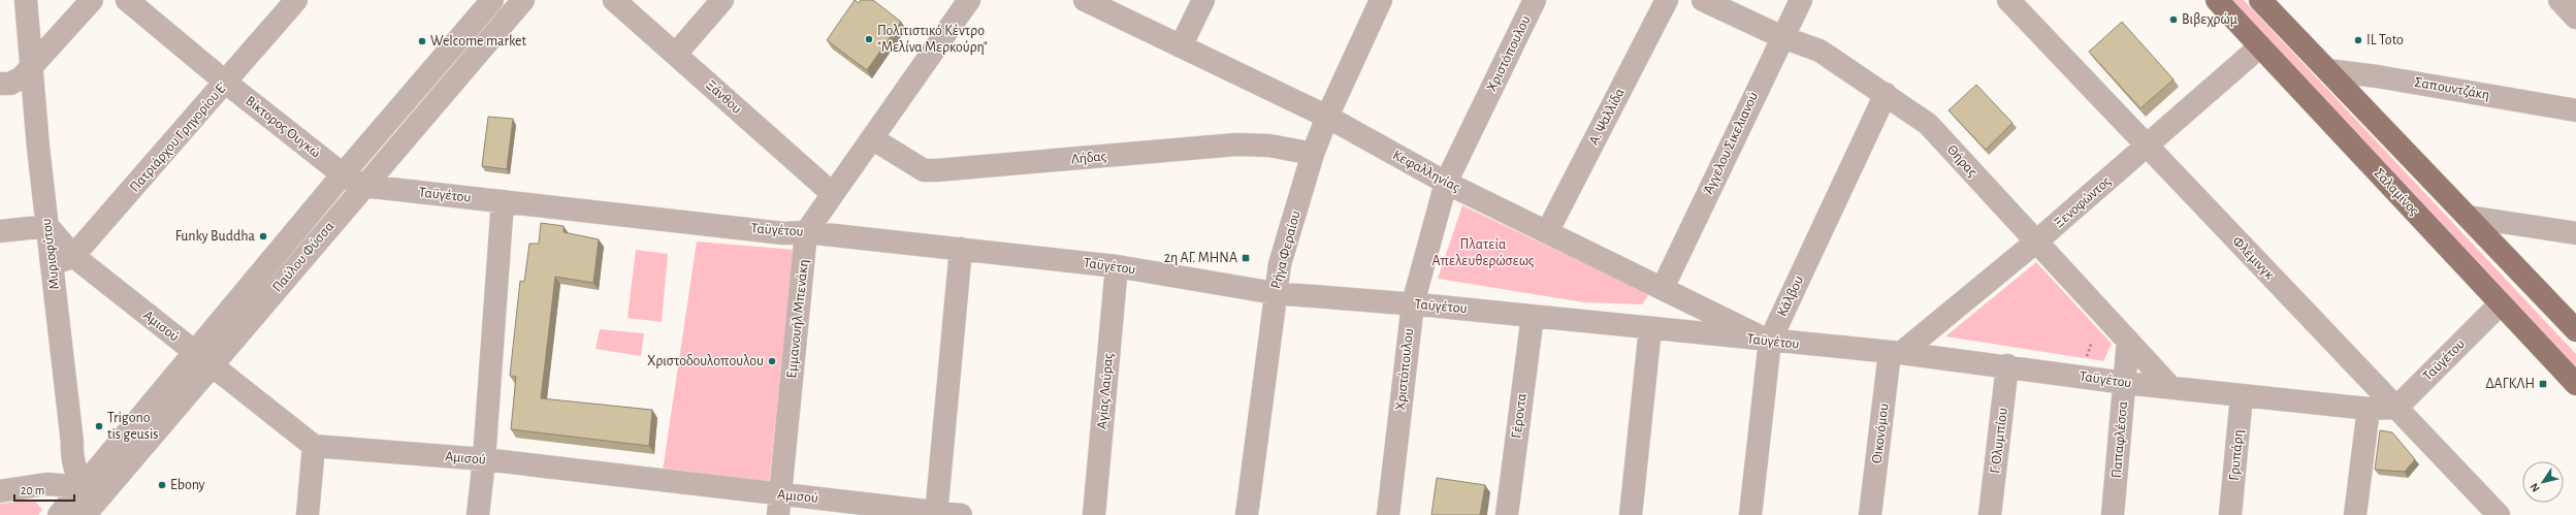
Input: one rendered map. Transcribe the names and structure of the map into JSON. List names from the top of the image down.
{
  "streets": {
    "main road": ["Σαλαμίνος"],
    "street": [
      "Χριστόπουλου",
      "Σαπουντζάκη",
      "Ξάνθου",
      "Α. Ψαλλίδα",
      "Βίκτορος Ουγκώ",
      "Πατριάρχου Γρηγορίου Ε'",
      "Άγγελου Σικελιανού",
      "Λήδας",
      "Θήρας",
      "Κεφαλληνίας",
      "Ταϋγέτου",
      "Ξενοφώντος",
      "Ρήγα Φεραίου",
      "Μυριοφύτου",
      "Παύλου Φύσσα",
      "Φλέμινγκ",
      "Κάλβου",
      "Εμμανουήλ Μπενάκη",
      "Αμισού",
      "Αγίας Λαύρας",
      "Γέροντα",
      "Οικονόμου",
      "Παπαφλέσσα",
      "Γ. Ολυμπίου",
      "Γρυπάρη"
    ]
  },
  "crossings": [
    ["Χριστόπουλου", "Κεφαλληνίας"],
    ["Χριστόπουλου", "Ταϋγέτου"],
    ["Ξάνθου", "Εμμανουήλ Μπενάκη"],
    ["Α. Ψαλλίδα", "Κεφαλληνίας"],
    ["Βίκτορος Ουγκώ", "Πατριάρχου Γρηγορίου Ε'"],
    ["Βίκτορος Ουγκώ", "Ταϋγέτου"],
    ["Βίκτορος Ουγκώ", "Παύλου Φύσσα"],
    ["Πατριάρχου Γρηγορίου Ε'", "Μυριοφύτου"],
    ["Πατριάρχου Γρηγορίου Ε'", "Αμισού"],
    ["Άγγελου Σικελιανού", "Θήρας"],
    ["Άγγελου Σικελιανού", "Κεφαλληνίας"],
    ["Λήδας", "Ρήγα Φεραίου"],
    ["Λήδας", "Εμμανουήλ Μπενάκη"],
    ["Θήρας", "Ταϋγέτου"],
    ["Θήρας", "Ξενοφώντος"],
    ["Θήρας", "Κάλβου"],
    ["Θήρας", "Παπαφλέσσα"],
    ["Κεφαλληνίας", "Ταϋγέτου"],
    ["Κεφαλληνίας", "Ρήγα Φεραίου"],
    ["Κεφαλληνίας", "Κάλβου"],
    ["Σαλαμίνος", "Ταϋγέτου"],
    ["Σαλαμίνος", "Ξενοφώντος"],
    ["Ταϋγέτου", "Ξενοφώντος"],
    ["Ταϋγέτου", "Ρήγα Φεραίου"],
    ["Ταϋγέτου", "Παύλου Φύσσα"],
    ["Ταϋγέτου", "Φλέμινγκ"],
    ["Ταϋγέτου", "Κάλβου"],
    ["Ταϋγέτου", "Εμμανουήλ Μπενάκη"],
    ["Ταϋγέτου", "Αγίας Λαύρας"],
    ["Ταϋγέτου", "Γέροντα"],
    ["Ταϋγέτου", "Οικονόμου"],
    ["Ταϋγέτου", "Παπαφλέσσα"],
    ["Ταϋγέτου", "Γ. Ολυμπίου"],
    ["Ταϋγέτου", "Γρυπάρη"],
    ["Ξενοφώντος", "Φλέμινγκ"],
    ["Ξενοφώντος", "Οικονόμου"],
    ["Μυριοφύτου", "Παύλου Φύσσα"],
    ["Μυριοφύτου", "Αμισού"],
    ["Παύλου Φύσσα", "Αμισού"],
    ["Εμμανουήλ Μπενάκη", "Αμισού"]
  ],
  "parks": ["Πλατεία Απελευθερώσεως"],
  "places": {
    "other": [
      "Βιβεχρώμ",
      "Πολιτιστικό Κέντρο \"Μελίνα Μερκούρη\"",
      "IL Toto",
      "Welcome market",
      "Funky Buddha",
      "Χριστοδουλοπουλου",
      "Trigono tis geusis",
      "Ebony"
    ],
    "transit": ["2η ΑΓ. ΜΗΝΑ", "ΔΑΓΚΛΗ"]
  },
  "scale_bar": "20 m",
  "north": "bottom left"
}
